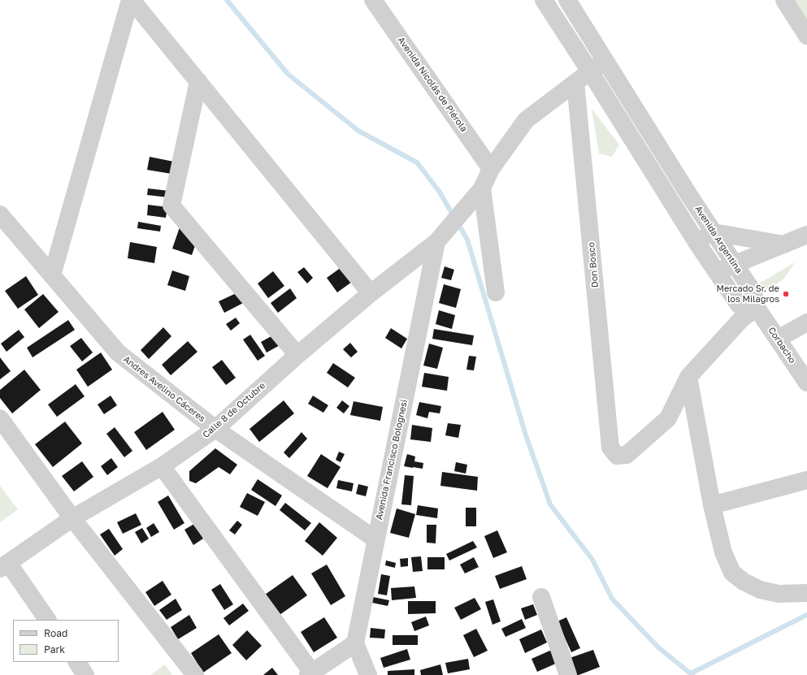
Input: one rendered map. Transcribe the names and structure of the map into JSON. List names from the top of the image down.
{
  "streets": {
    "street": [
      "Avenida Nicolás de Piérola",
      "Avenida Argentina",
      "Don Bosco",
      "Corbacho",
      "Andres Avelino Cáceres",
      "Calle 8 de Octubre",
      "Avenida Francisco Bolognesi"
    ]
  },
  "crossings": [
    ["Avenida Nicolás de Piérola", "Calle 8 de Octubre"],
    ["Avenida Argentina", "Corbacho"],
    ["Avenida Argentina", "Calle 8 de Octubre"],
    ["Don Bosco", "Calle 8 de Octubre"],
    ["Andres Avelino Cáceres", "Calle 8 de Octubre"],
    ["Andres Avelino Cáceres", "Avenida Francisco Bolognesi"],
    ["Calle 8 de Octubre", "Avenida Francisco Bolognesi"]
  ],
  "places": ["Mercado Sr. de los Milagros"],
  "legend": ["Road", "Park"]
}
